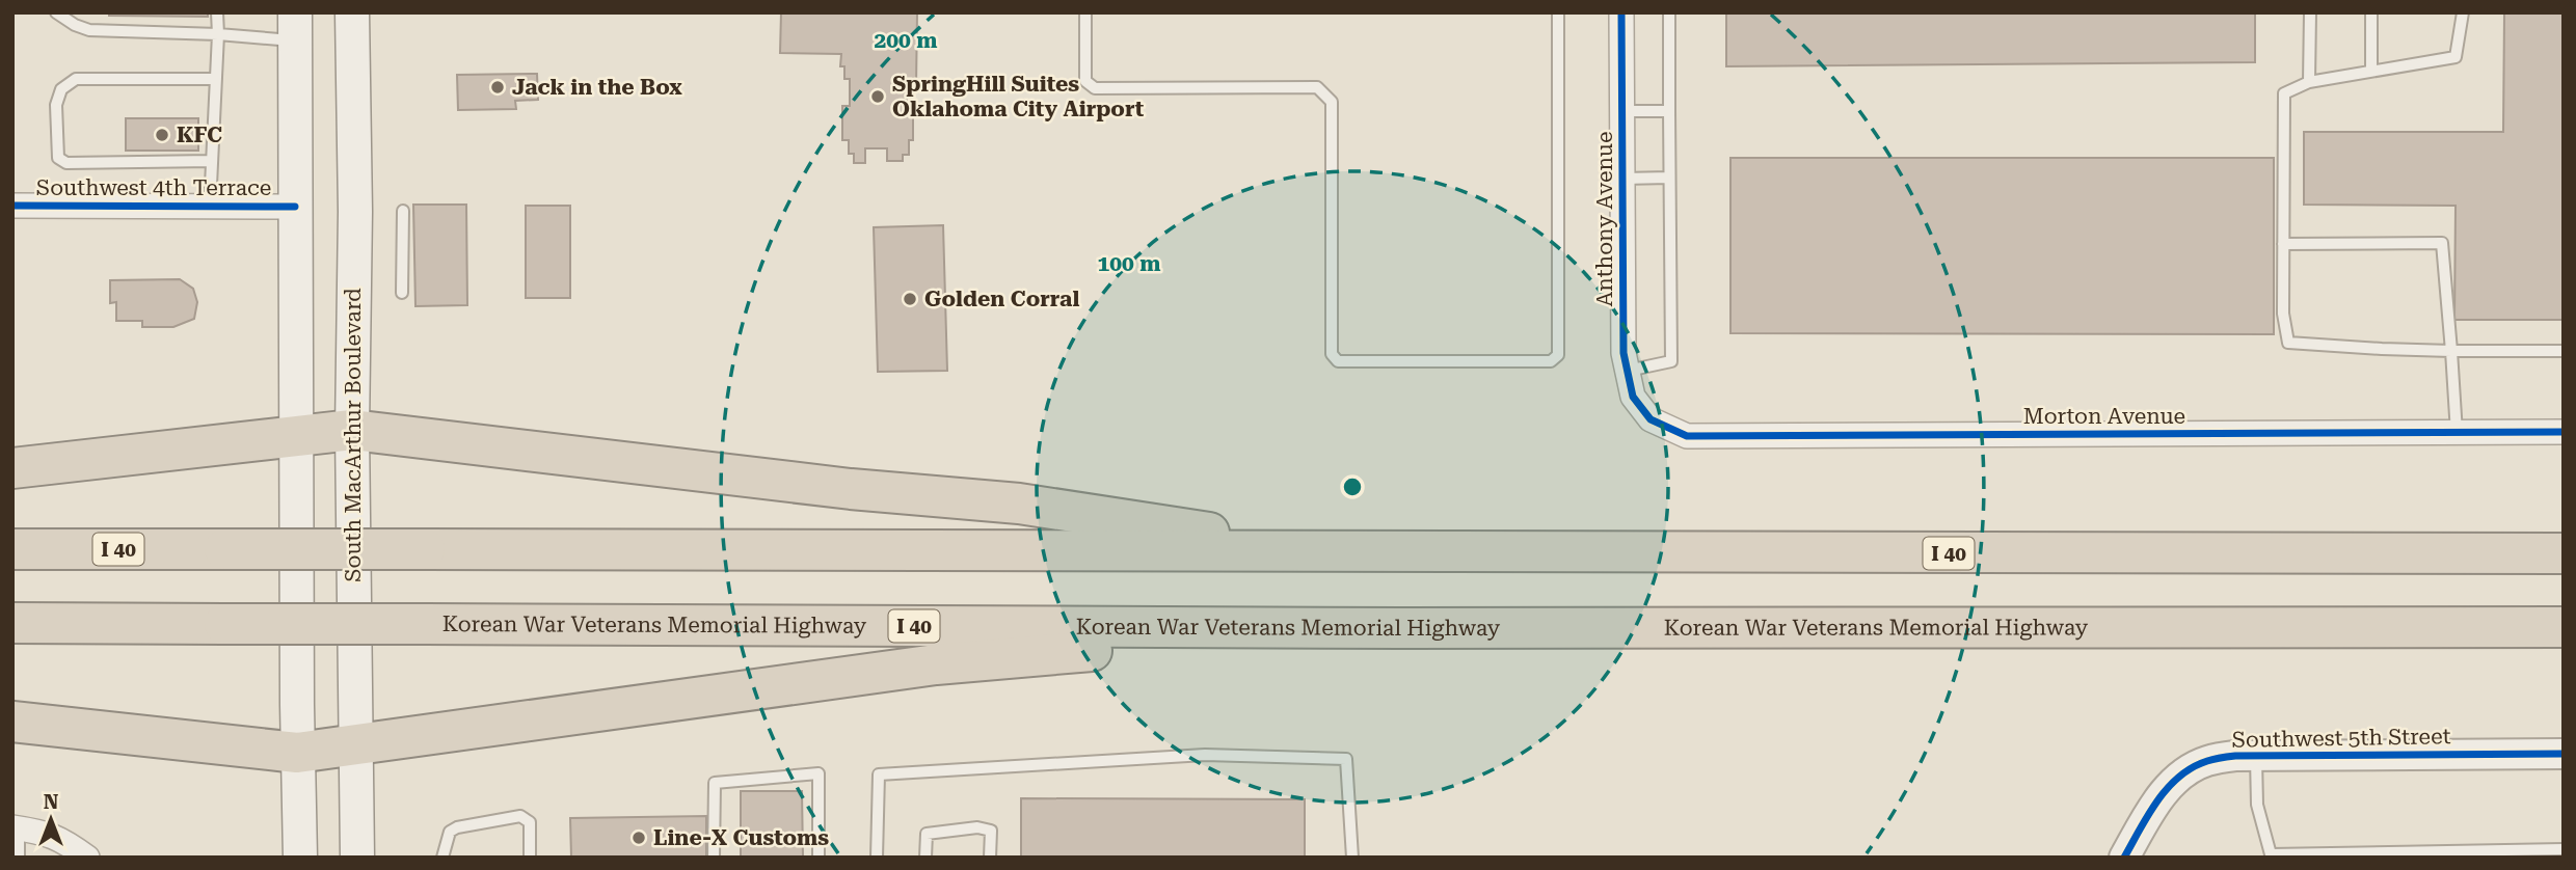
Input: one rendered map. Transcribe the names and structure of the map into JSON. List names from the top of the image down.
{
  "streets": {
    "highway": ["I 40", "Korean War Veterans Memorial Highway"],
    "main road": ["South MacArthur Boulevard"],
    "street": [
      "Southwest 4th Terrace",
      "Anthony Avenue",
      "Morton Avenue",
      "Southwest 5th Street"
    ]
  },
  "crossings": [
    ["Anthony Avenue", "Morton Avenue"]
  ],
  "places": [
    "Jack in the Box",
    "SpringHill Suites Oklahoma City Airport",
    "KFC",
    "Golden Corral",
    "Line-X Customs"
  ],
  "north": "top",
  "rings": ["200 m", "100 m"]
}
